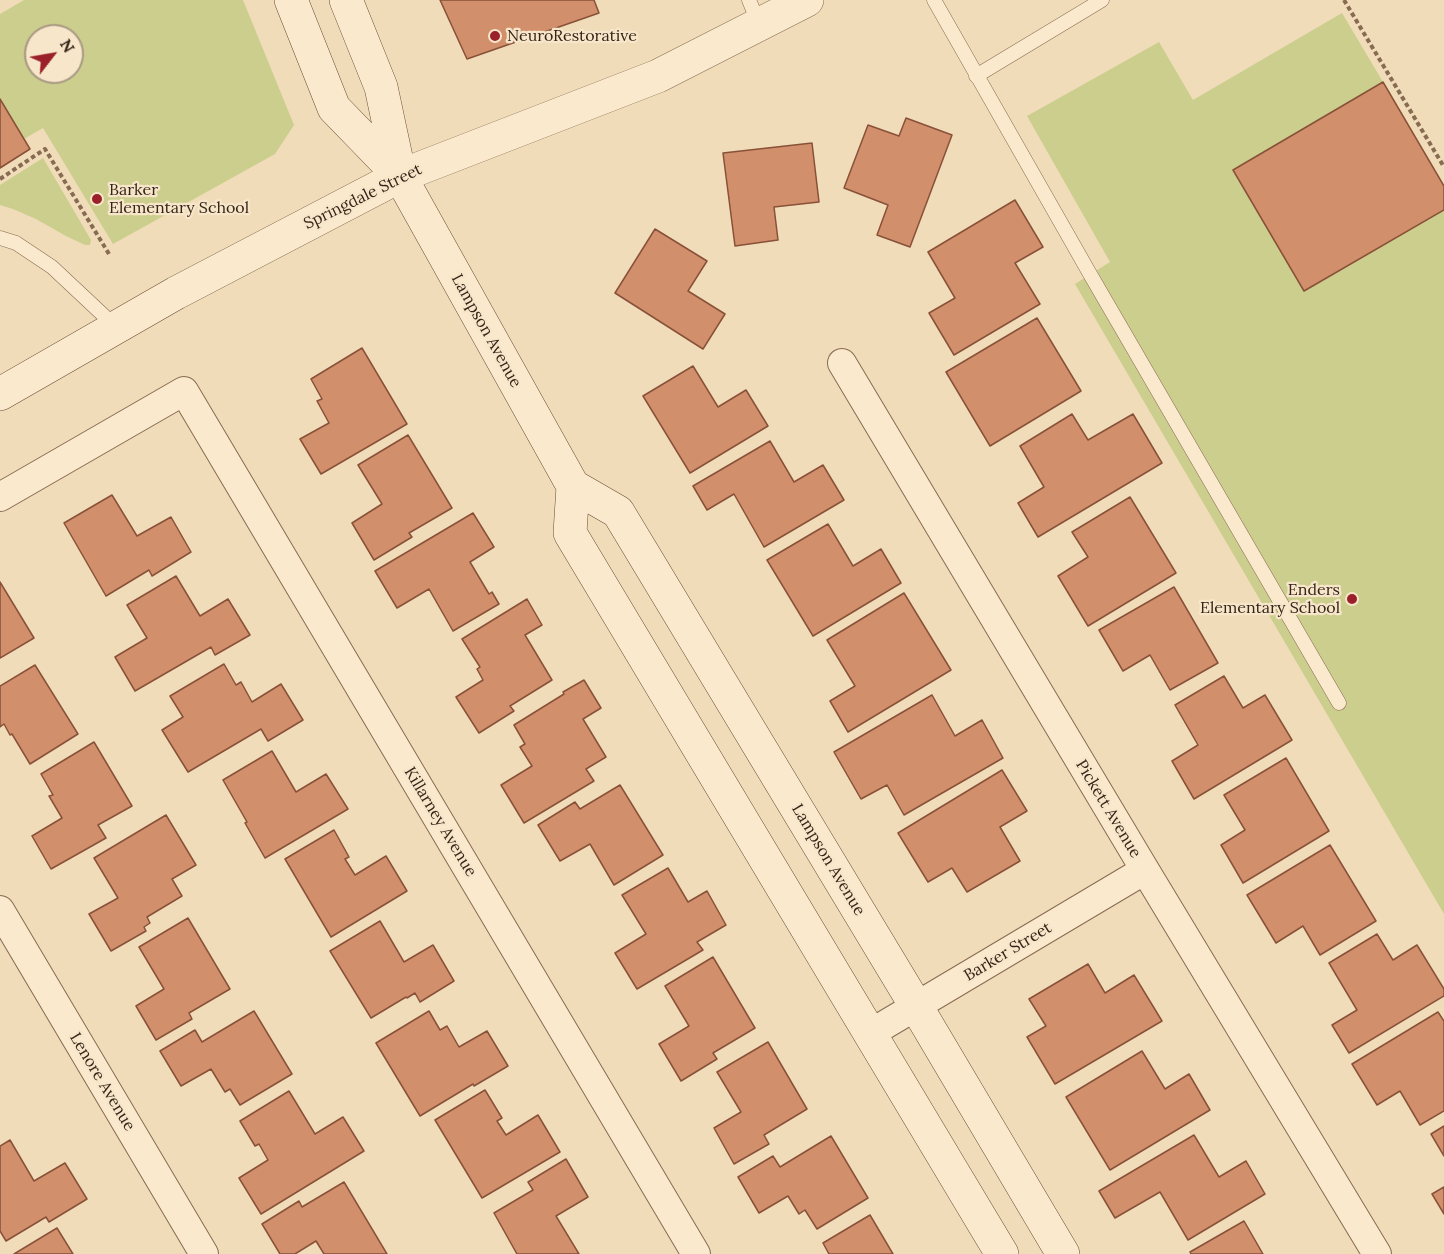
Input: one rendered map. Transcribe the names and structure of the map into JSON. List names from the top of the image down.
{
  "streets": {
    "main road": ["Springdale Street", "Lampson Avenue"],
    "street": [
      "Pickett Avenue",
      "Killarney Avenue",
      "Barker Street",
      "Lenore Avenue"
    ]
  },
  "crossings": [
    ["Springdale Street", "Lampson Avenue"],
    ["Lampson Avenue", "Barker Street"],
    ["Pickett Avenue", "Barker Street"]
  ],
  "places": ["NeuroRestorative", "Barker Elementary School", "Enders Elementary School"],
  "north": "top right"
}
